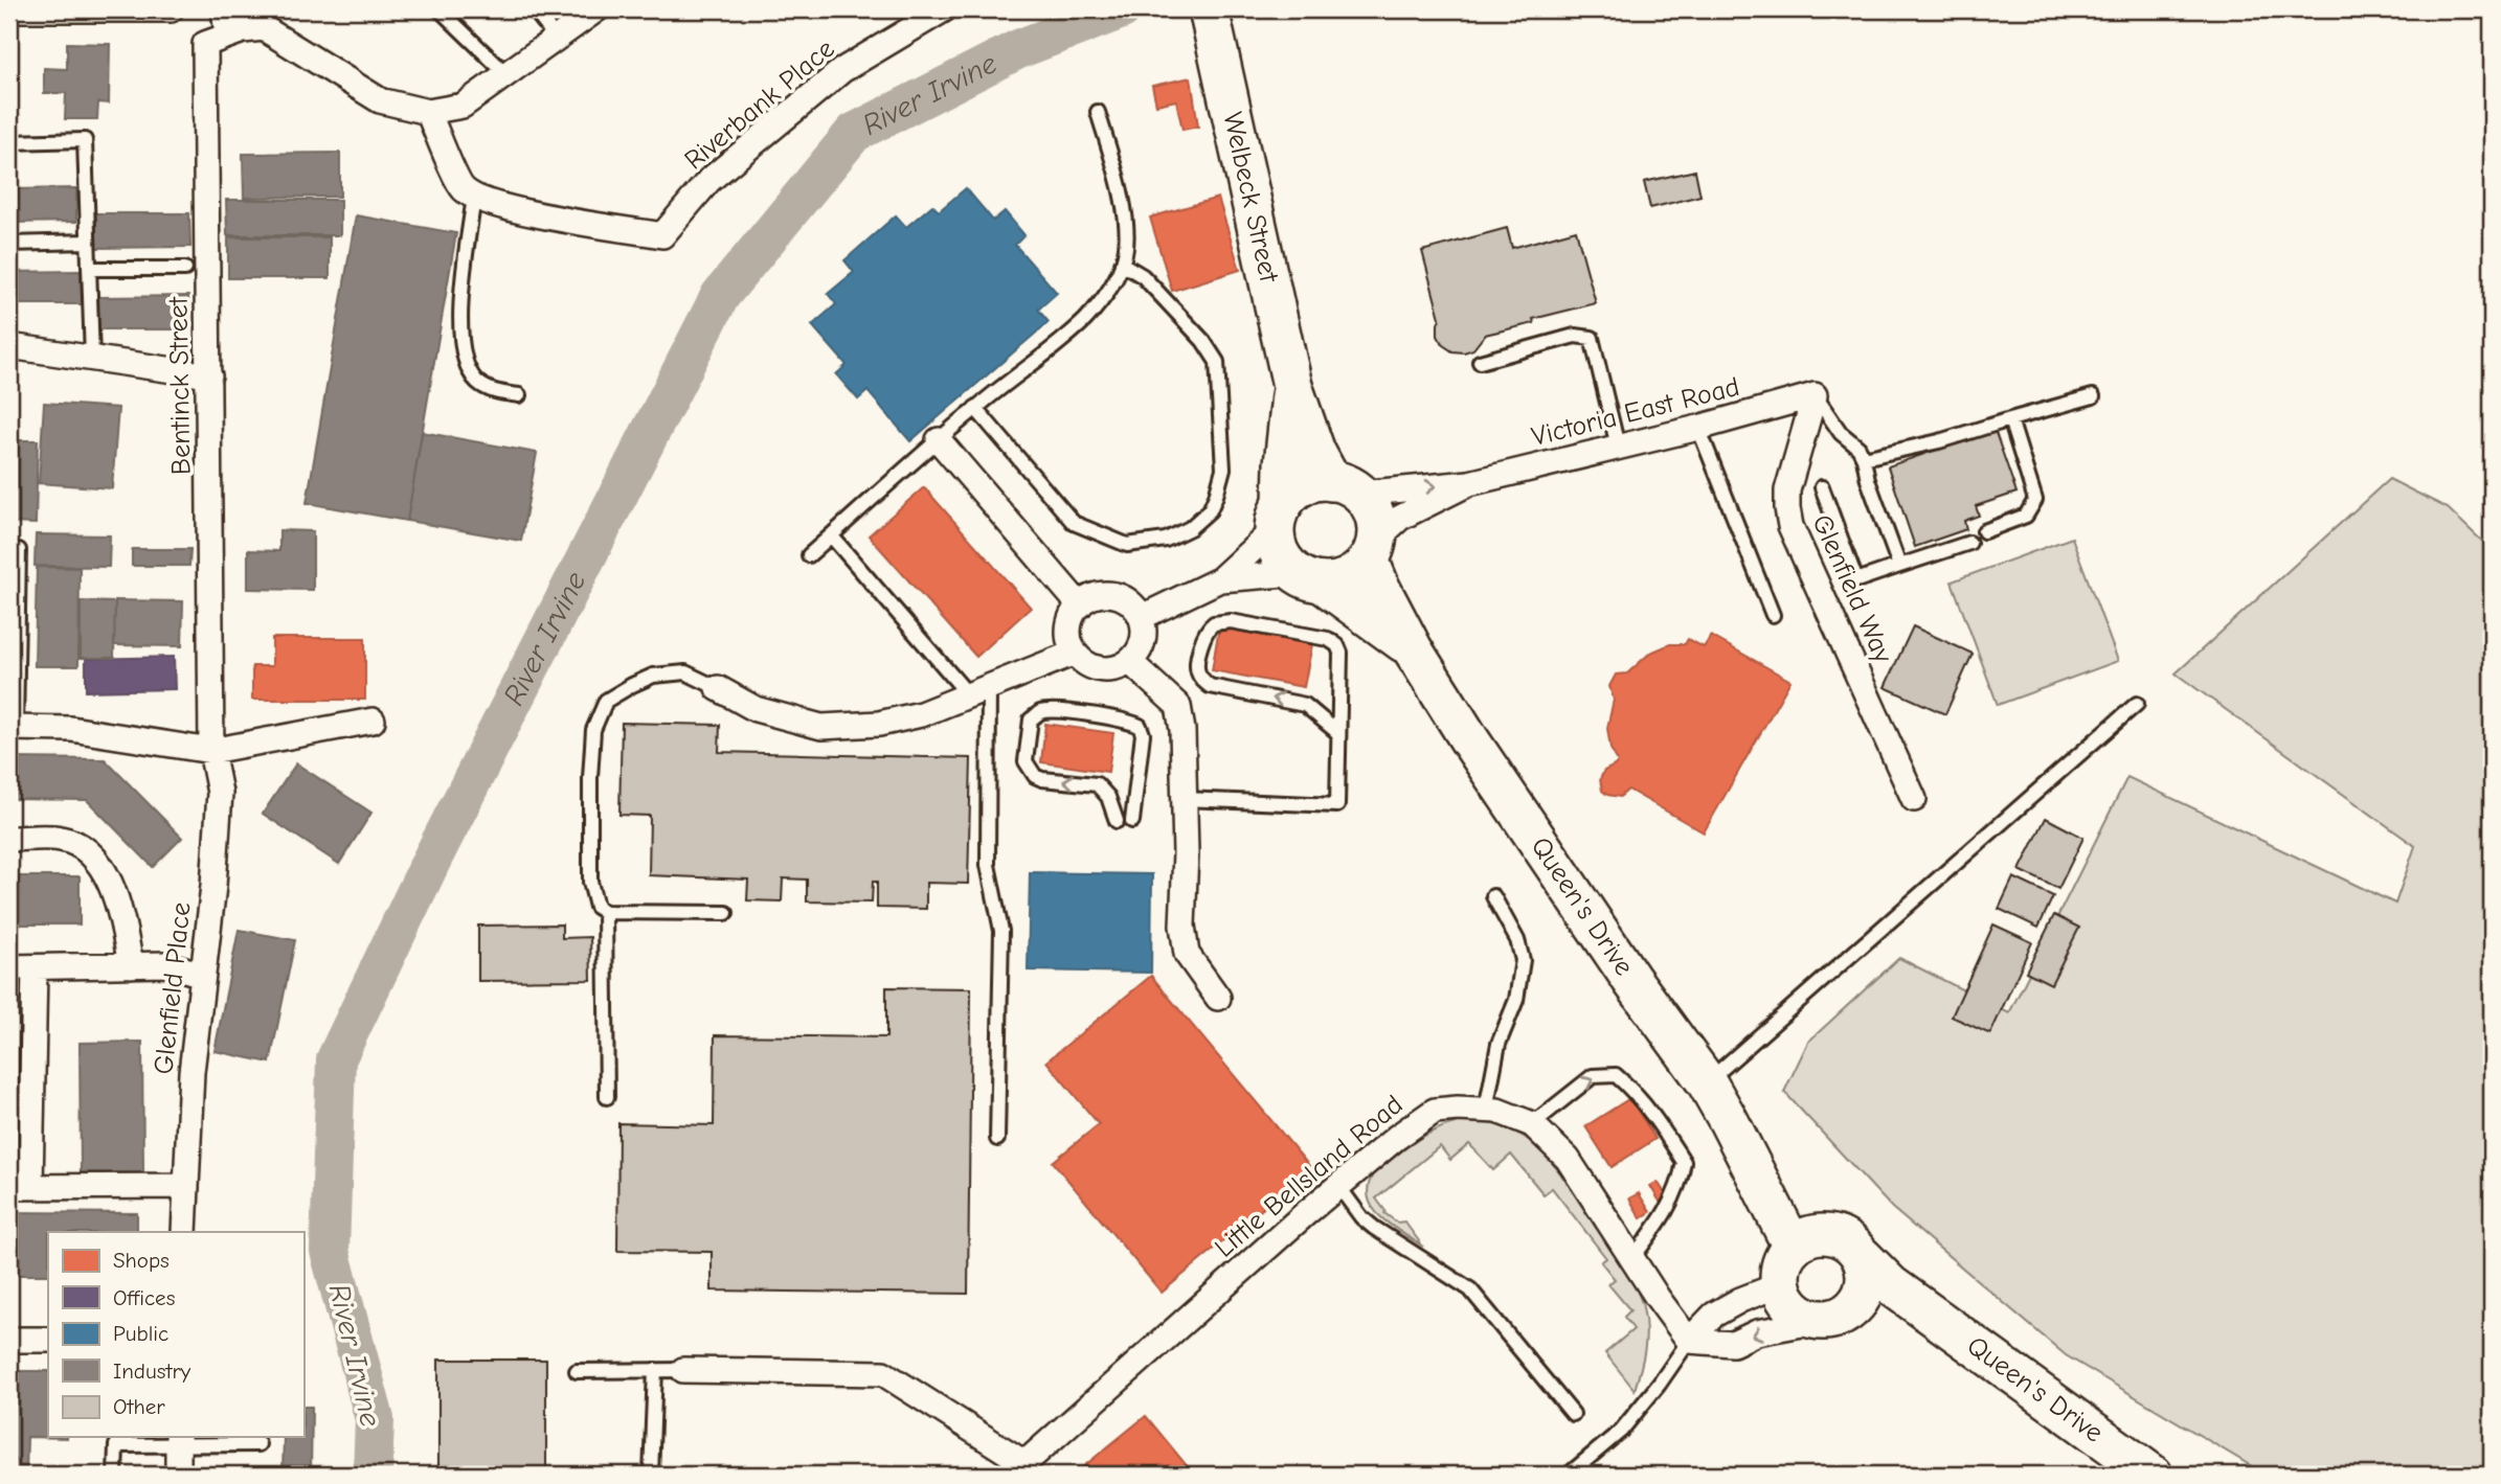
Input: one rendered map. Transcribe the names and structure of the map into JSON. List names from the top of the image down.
{
  "streets": {
    "main road": ["Welbeck Street", "Queen's Drive"],
    "street": [
      "Riverbank Place",
      "Bentinck Street",
      "Victoria East Road",
      "Glenfield Way",
      "Glenfield Place",
      "Little Bellsland Road"
    ]
  },
  "crossings": [
    ["Welbeck Street", "Victoria East Road"],
    ["Welbeck Street", "Queen's Drive"],
    ["Bentinck Street", "Glenfield Place"],
    ["Victoria East Road", "Glenfield Way"],
    ["Victoria East Road", "Queen's Drive"]
  ],
  "water": ["River Irvine"],
  "legend": [
    "Shops",
    "Offices",
    "Public",
    "Industry",
    "Other"
  ]
}
